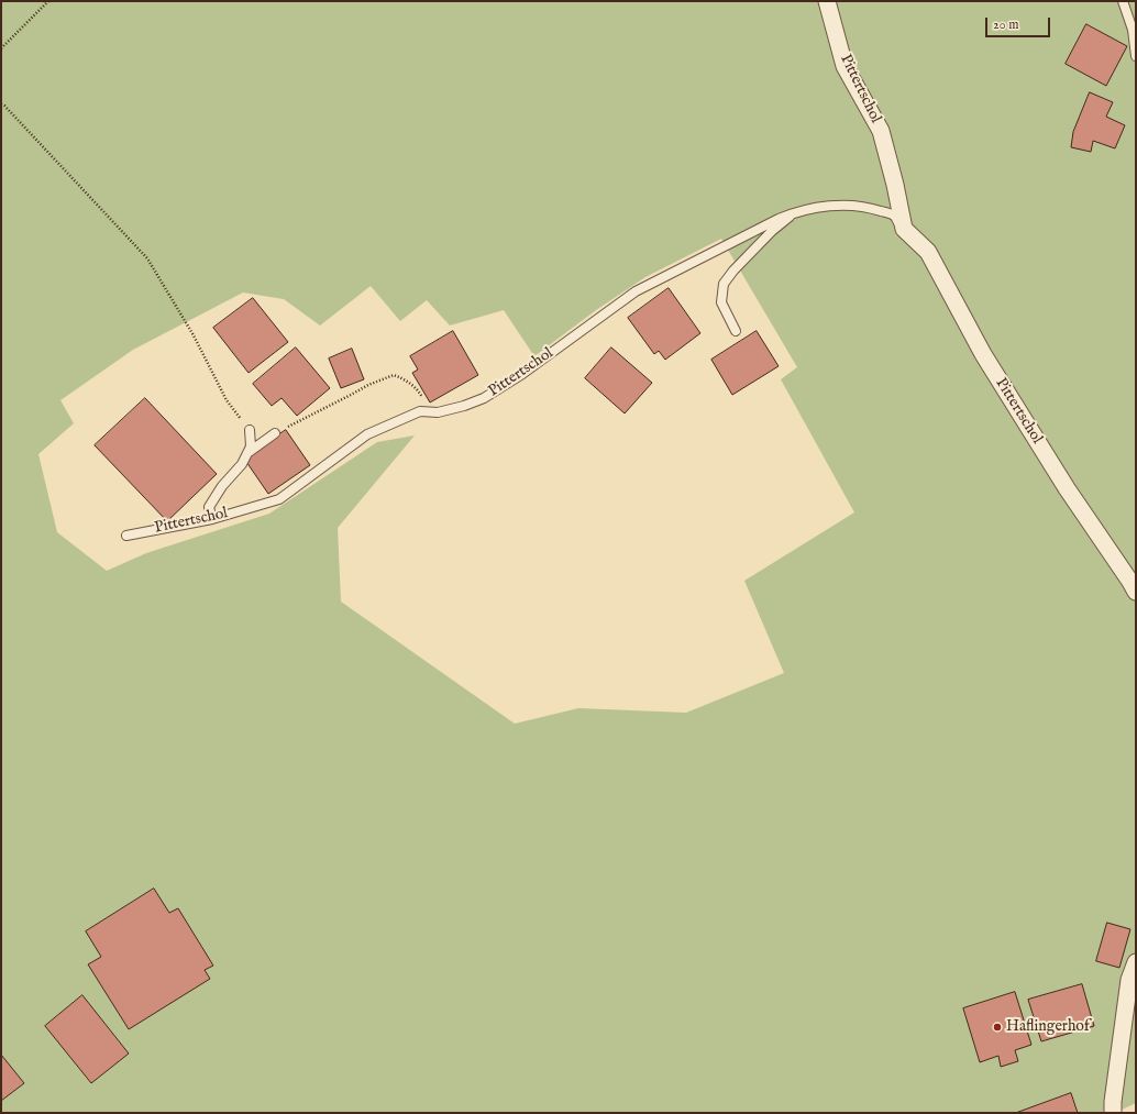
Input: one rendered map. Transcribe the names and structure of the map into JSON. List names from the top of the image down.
{
  "streets": {
    "street": ["Pittertschol"]
  },
  "places": ["Haflingerhof"],
  "scale_bar": "20 m"
}
